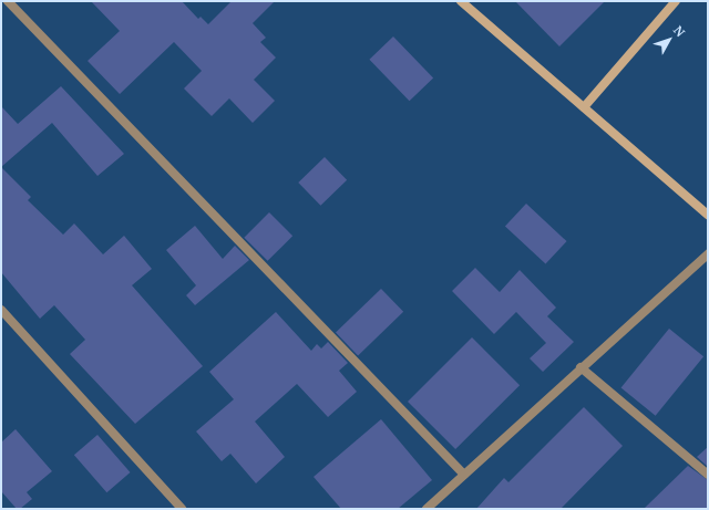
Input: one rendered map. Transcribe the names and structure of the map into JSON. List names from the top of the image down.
{
  "north": "top right"
}
